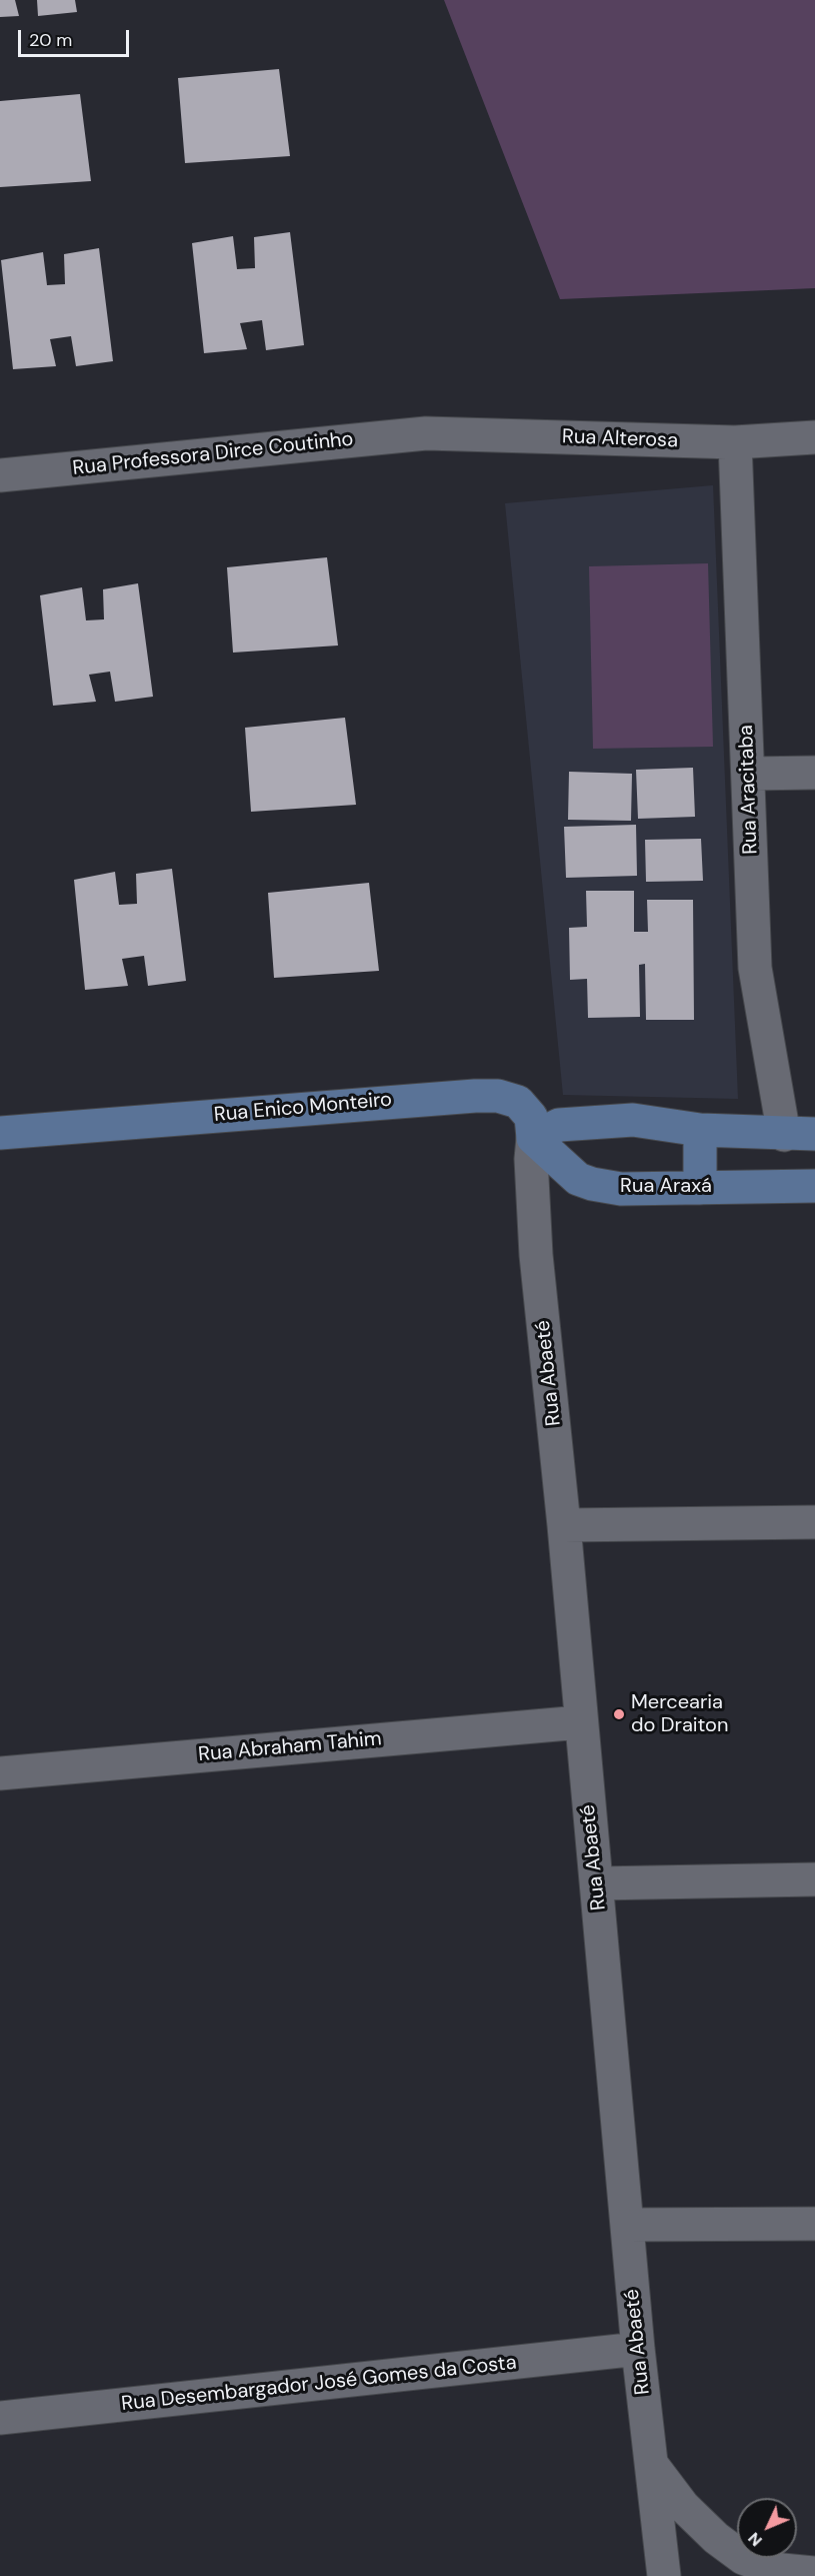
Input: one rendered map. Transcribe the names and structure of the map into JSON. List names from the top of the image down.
{
  "streets": {
    "main road": ["Rua Enico Monteiro", "Rua Araxá"],
    "street": [
      "Rua Alterosa",
      "Rua Professora Dirce Coutinho",
      "Rua Aracitaba",
      "Rua Abaeté",
      "Rua Abraham Tahim",
      "Rua Desembargador José Gomes da Costa"
    ]
  },
  "crossings": [
    ["Rua Alterosa", "Rua Professora Dirce Coutinho"],
    ["Rua Alterosa", "Rua Aracitaba"],
    ["Rua Enico Monteiro", "Rua Araxá"],
    ["Rua Enico Monteiro", "Rua Abaeté"],
    ["Rua Araxá", "Rua Abaeté"],
    ["Rua Abaeté", "Rua Abraham Tahim"],
    ["Rua Abaeté", "Rua Desembargador José Gomes da Costa"]
  ],
  "places": ["Mercearia do Draiton"],
  "scale_bar": "20 m",
  "north": "bottom left"
}
